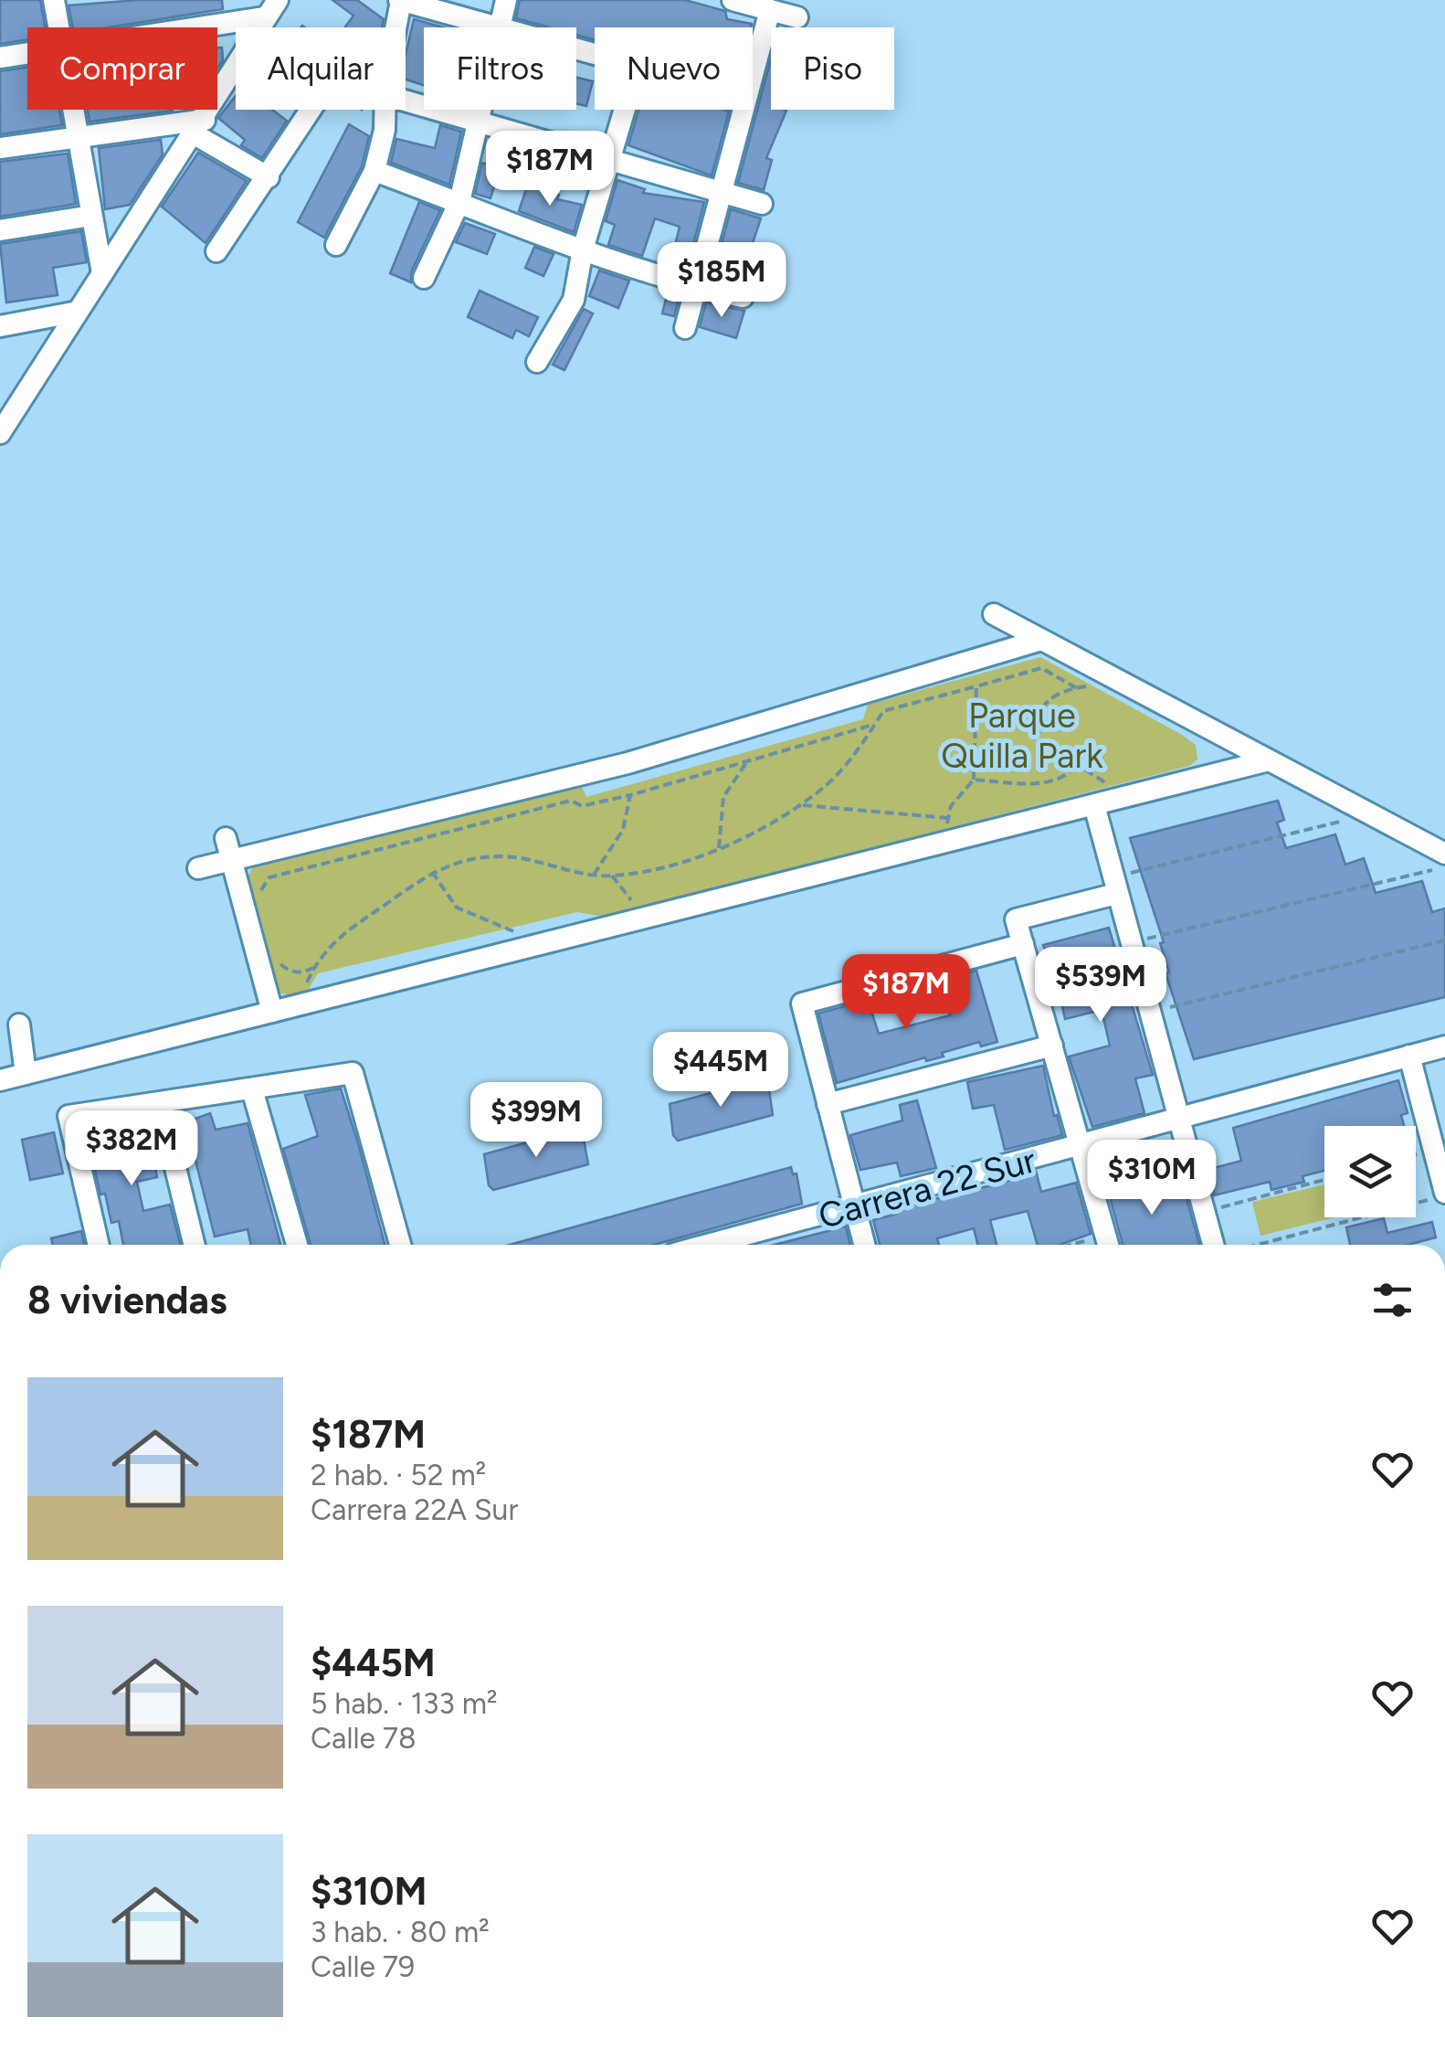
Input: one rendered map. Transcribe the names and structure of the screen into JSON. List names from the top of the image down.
{
  "streets": {
    "street": ["Carrera 22 Sur"]
  },
  "parks": ["Parque Quilla Park"],
  "page": {
    "chip": [
      "Comprar",
      "Alquilar",
      "Filtros",
      "Nuevo",
      "Piso"
    ],
    "price": [
      "$187M",
      "$185M",
      "$539M",
      "$187M",
      "$445M",
      "$399M",
      "$382M",
      "$310M"
    ],
    "heading": "8 viviendas",
    "list": [
      {
        "name": "$187M",
        "note": "2 hab. · 52 m² · Carrera 22A Sur"
      },
      {
        "name": "$445M",
        "note": "5 hab. · 133 m² · Calle 78"
      },
      {
        "name": "$310M",
        "note": "3 hab. · 80 m² · Calle 79"
      }
    ]
  }
}
